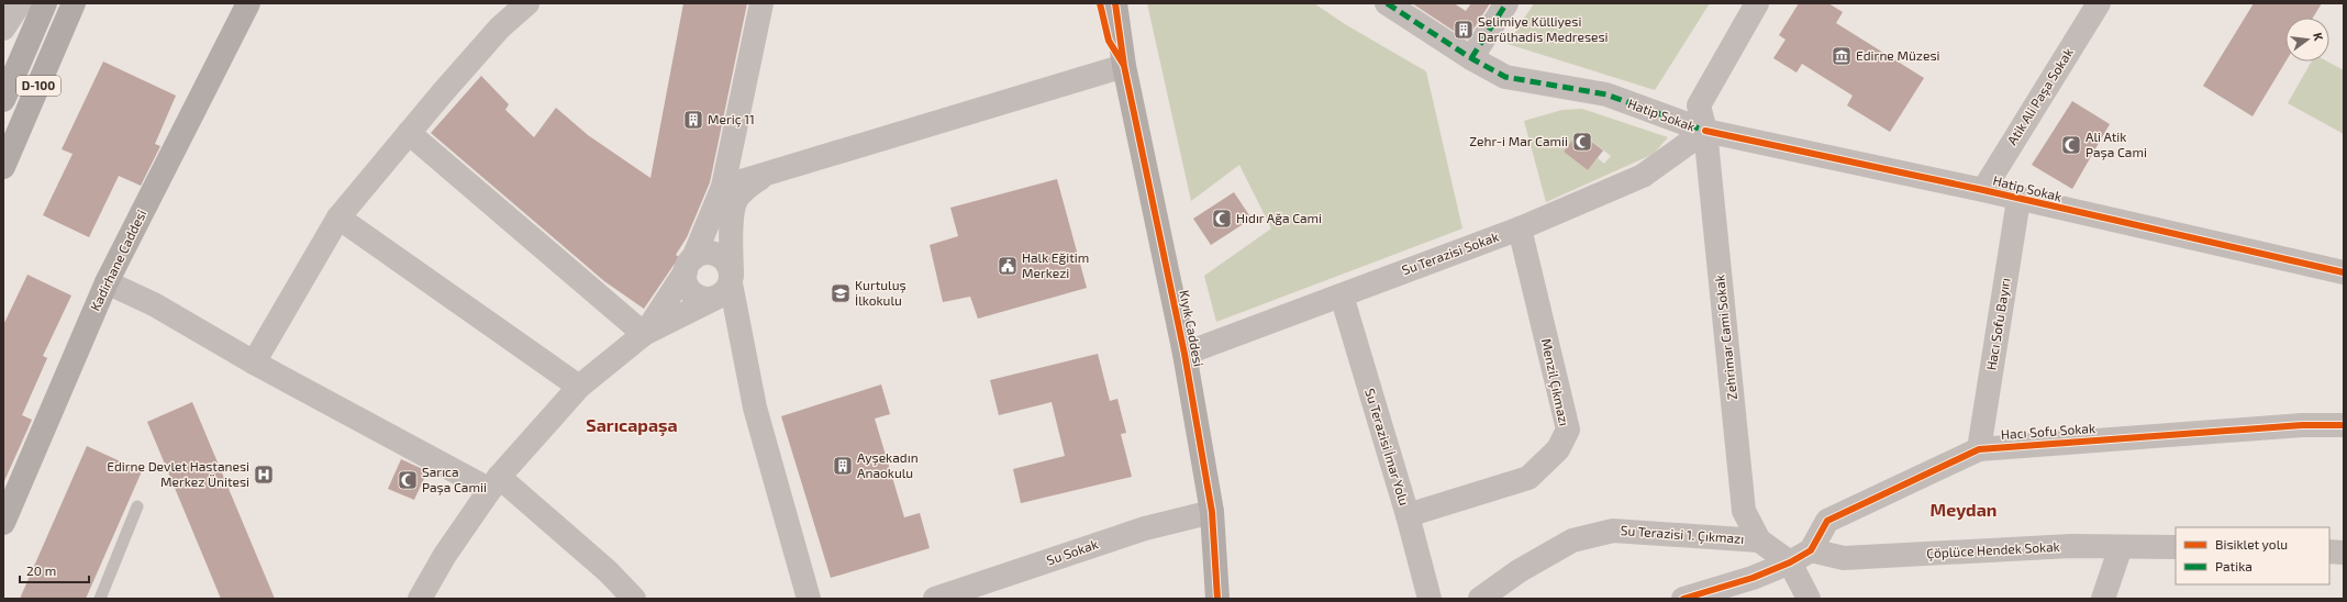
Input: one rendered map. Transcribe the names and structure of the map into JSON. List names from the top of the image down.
{
  "streets": {
    "main road": ["D-100", "Kadirhane Caddesi", "Kıyık Caddesi"],
    "street": [
      "Atik Ali Paşa Sokak",
      "Hatip Sokak",
      "Su Terazisi Sokak",
      "Hacı Sofu Bayırı",
      "Zehrimar Cami Sokak",
      "Menzil Çıkmazı",
      "Hacı Sofu Sokak",
      "Su Terazisi İmar Yolu",
      "Su Terazisi 1. Çıkmazı",
      "Çöplüce Hendek Sokak",
      "Su Sokak"
    ]
  },
  "crossings": [
    ["Atik Ali Paşa Sokak", "Hatip Sokak"],
    ["Hatip Sokak", "Su Terazisi Sokak"],
    ["Hatip Sokak", "Hacı Sofu Bayırı"],
    ["Hatip Sokak", "Zehrimar Cami Sokak"],
    ["Su Terazisi Sokak", "Kıyık Caddesi"],
    ["Su Terazisi Sokak", "Zehrimar Cami Sokak"],
    ["Su Terazisi Sokak", "Menzil Çıkmazı"],
    ["Su Terazisi Sokak", "Su Terazisi İmar Yolu"],
    ["Hacı Sofu Bayırı", "Hacı Sofu Sokak"],
    ["Kıyık Caddesi", "Su Sokak"],
    ["Zehrimar Cami Sokak", "Su Terazisi 1. Çıkmazı"],
    ["Menzil Çıkmazı", "Su Terazisi İmar Yolu"],
    ["Hacı Sofu Sokak", "Su Terazisi 1. Çıkmazı"],
    ["Hacı Sofu Sokak", "Çöplüce Hendek Sokak"]
  ],
  "districts": ["Sarıcapaşa", "Meydan"],
  "places": {
    "building": ["Selimiye Külliyesi Darülhadis Medresesi", "Meriç 11", "Ayşekadın Anaokulu"],
    "museum": ["Edirne Müzesi"],
    "mosque": [
      "Zehr-i Mar Camii",
      "Ali Atik Paşa Cami",
      "Hıdır Ağa Cami",
      "Sarıca Paşa Camii"
    ],
    "public building": ["Halk Eğitim Merkezi"],
    "school or university": ["Kurtuluş İlkokulu"],
    "hospital": ["Edirne Devlet Hastanesi Merkez Ünitesi"]
  },
  "legend": ["Bisiklet yolu", "Patika"],
  "scale_bar": "20 m",
  "north": "right"
}
